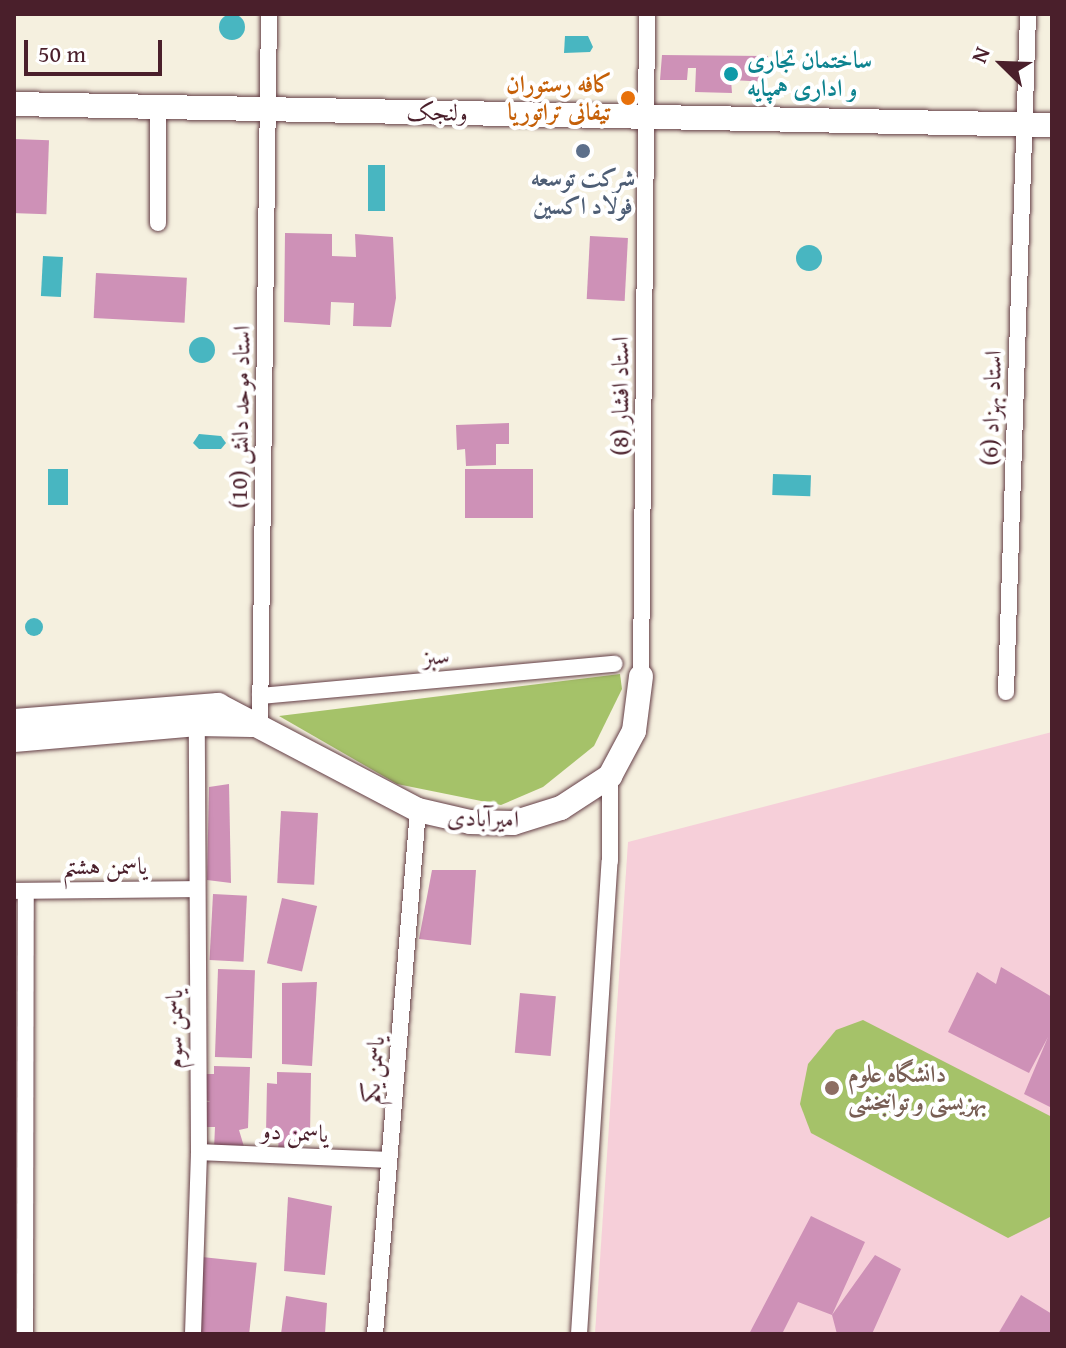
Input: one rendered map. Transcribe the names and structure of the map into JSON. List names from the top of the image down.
{
  "streets": {
    "main road": ["ولنجک", "امیرآبادی"],
    "street": [
      "استاد افشار (8)",
      "استاد بهزاد (6)",
      "استاد موحد دانش (10)",
      "سبز",
      "یاسمن هشتم",
      "یاسمن سوم",
      "یاسمن یکم",
      "یاسمن دو"
    ]
  },
  "crossings": [
    ["ولنجک", "استاد افشار (8)"],
    ["ولنجک", "استاد بهزاد (6)"],
    ["ولنجک", "استاد موحد دانش (10)"],
    ["استاد موحد دانش (10)", "سبز"],
    ["استاد موحد دانش (10)", "امیرآبادی"],
    ["امیرآبادی", "یاسمن سوم"],
    ["امیرآبادی", "یاسمن یکم"],
    ["یاسمن هشتم", "یاسمن سوم"],
    ["یاسمن سوم", "یاسمن دو"],
    ["یاسمن یکم", "یاسمن دو"]
  ],
  "places": [
    "ساختمان تجاری و اداری همپایه",
    "کافه رستوران تیفانی تراتوریا",
    "شرکت توسعه فولاد اکسین",
    "دانشگاه علوم بهزیستی و توانبخشی"
  ],
  "scale_bar": "50 m",
  "north": "top left"
}
